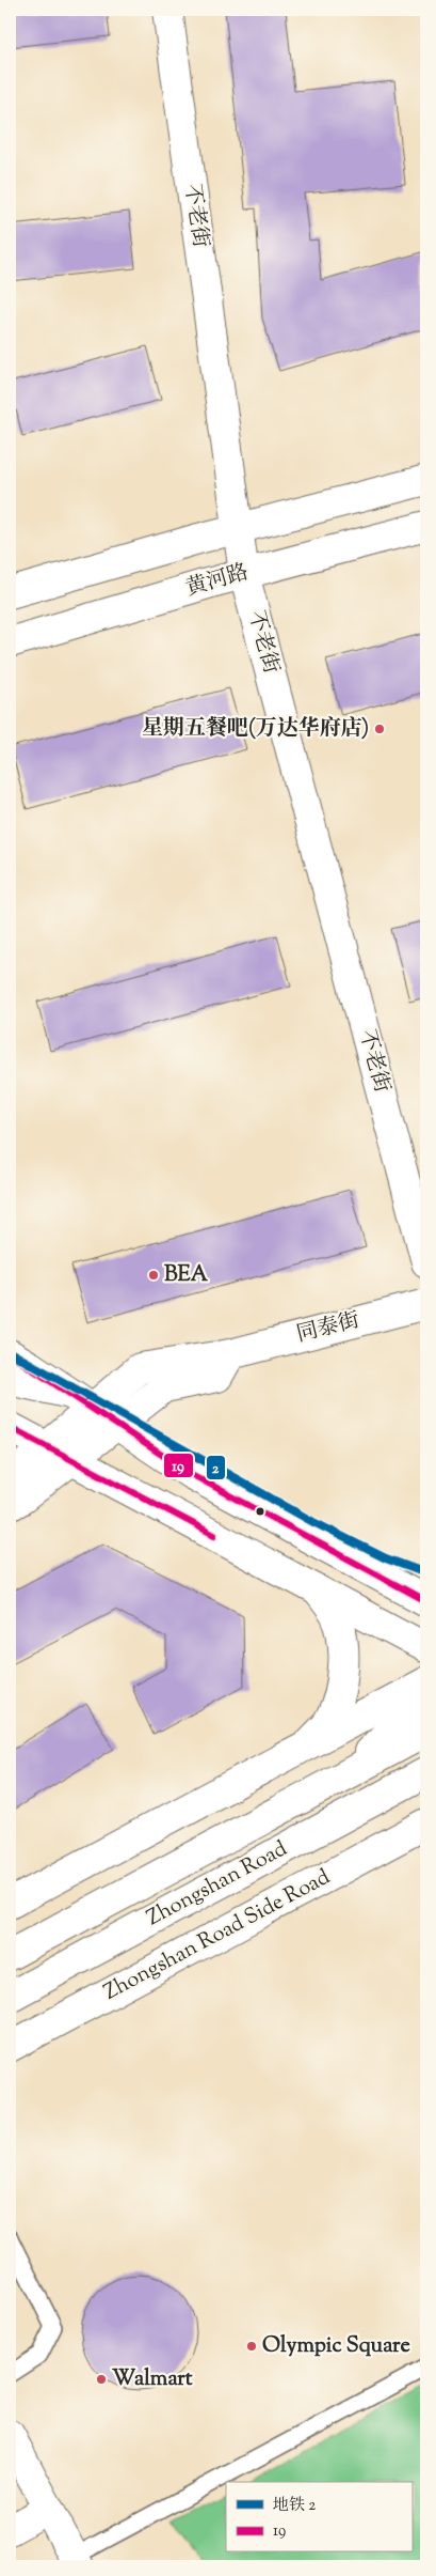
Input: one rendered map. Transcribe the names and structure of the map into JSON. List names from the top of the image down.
{
  "streets": {
    "main road": [
      "不老街",
      "黄河路",
      "同泰街",
      "Zhongshan Road",
      "Zhongshan Road Side Road"
    ]
  },
  "crossings": [
    ["不老街", "黄河路"]
  ],
  "places": [
    "星期五餐吧(万达华府店)",
    "BEA",
    "Olympic Square",
    "Walmart"
  ],
  "lines": ["metro line 2", "transit line 19"],
  "legend": ["地铁 2", "19"]
}
